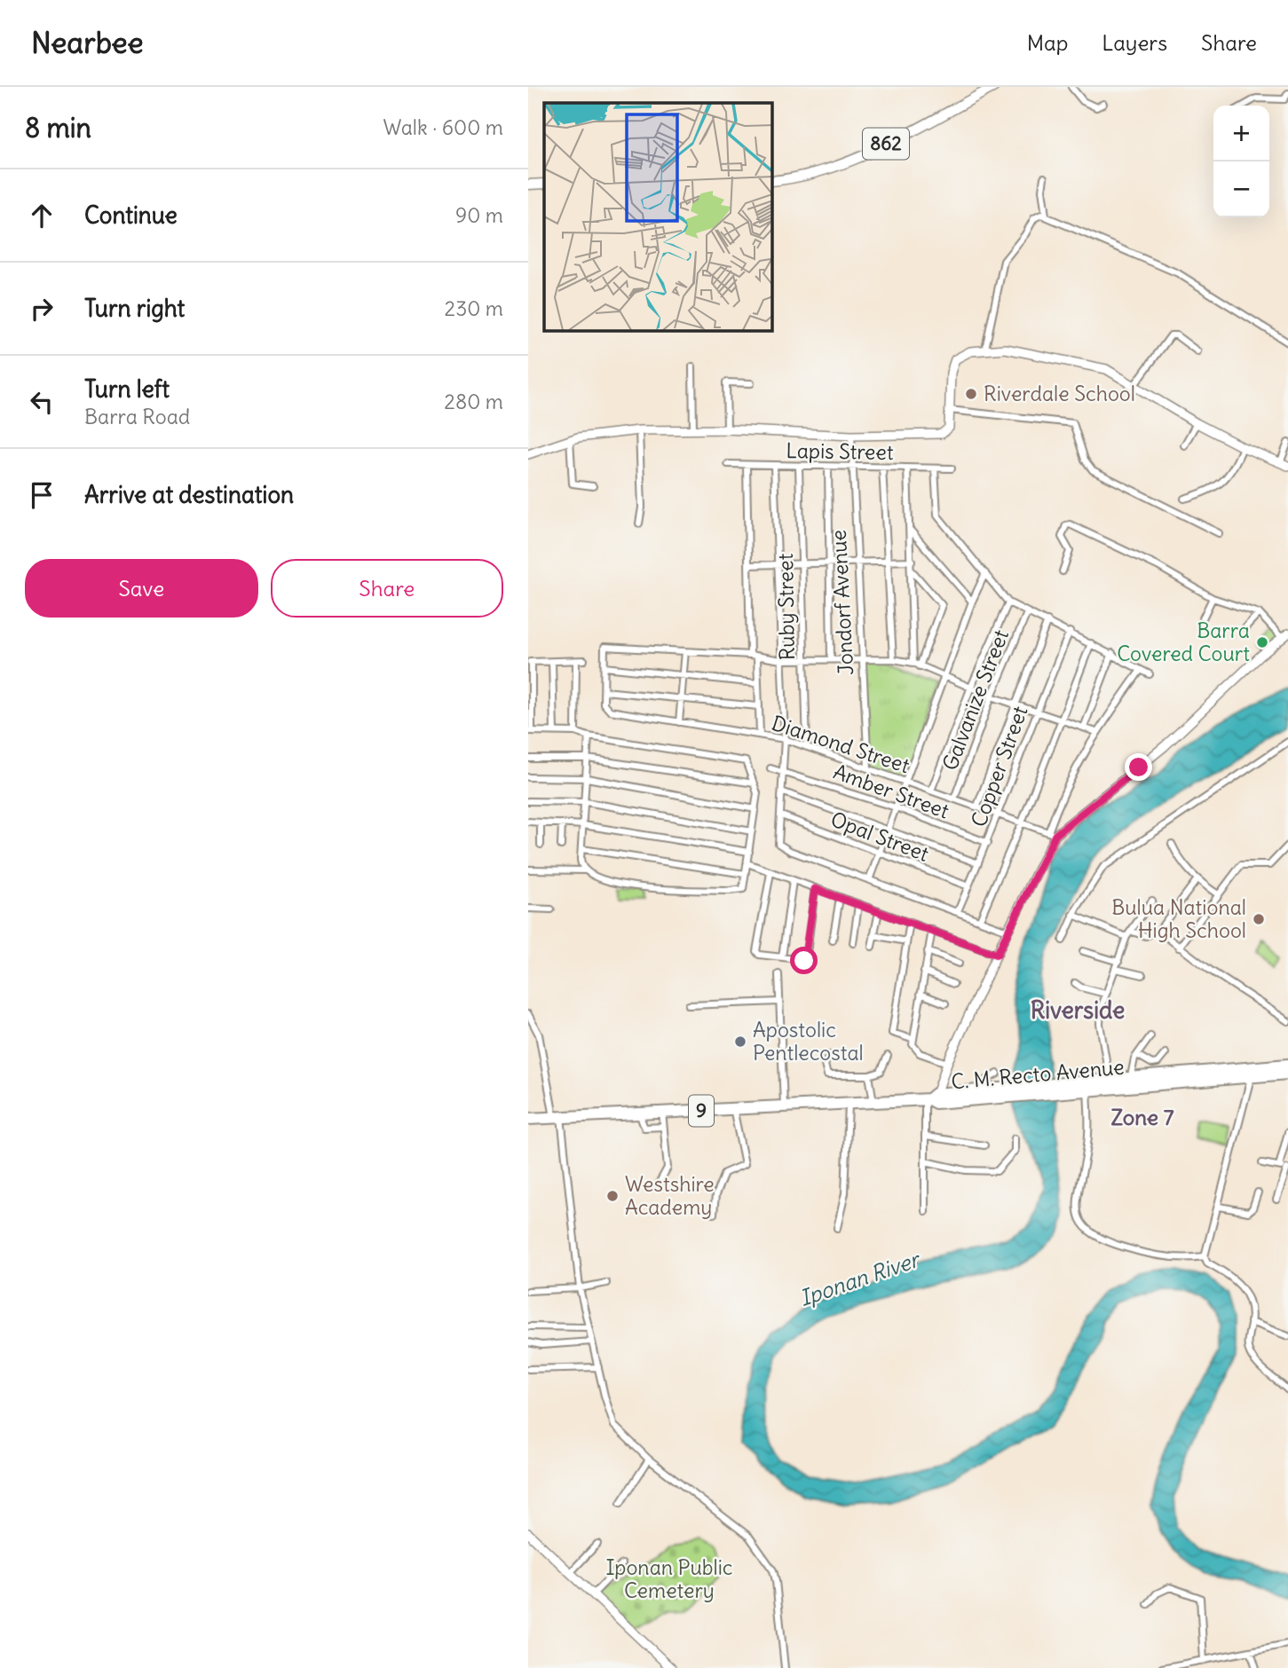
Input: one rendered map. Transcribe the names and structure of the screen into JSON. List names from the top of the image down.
{
  "streets": {
    "highway": ["C. M. Recto Avenue", "9"],
    "main road": ["862"],
    "street": [
      "Lapis Street",
      "Jondorf Avenue",
      "Ruby Street",
      "Galvanize Street",
      "Diamond Street",
      "Copper Street",
      "Amber Street",
      "Opal Street"
    ]
  },
  "crossings": [
    ["Lapis Street", "Jondorf Avenue"],
    ["Lapis Street", "Ruby Street"],
    ["Jondorf Avenue", "Diamond Street"],
    ["Ruby Street", "Diamond Street"],
    ["Galvanize Street", "Diamond Street"],
    ["Diamond Street", "Copper Street"],
    ["Copper Street", "Amber Street"],
    ["Copper Street", "Opal Street"],
    ["C. M. Recto Avenue", "9"]
  ],
  "districts": ["Riverside", "Zone 7"],
  "water": ["Iponan River"],
  "parks": ["Iponan Public Cemetery"],
  "places": [
    "Riverdale School",
    "Barra Covered Court",
    "Bulua National High School",
    "Apostolic Pentlecostal",
    "Westshire Academy"
  ],
  "page": {
    "header": "Nearbee",
    "nav": ["Map", "Layers", "Share"],
    "heading": ["8 min", "Walk · 600 m"],
    "map_buttons": ["+", "−"],
    "list": [
      ["Continue", "90 m"],
      ["Turn right", "230 m"],
      ["Turn left", "Barra Road", "280 m"],
      "Arrive at destination"
    ],
    "buttons": ["Save", "Share"]
  }
}
